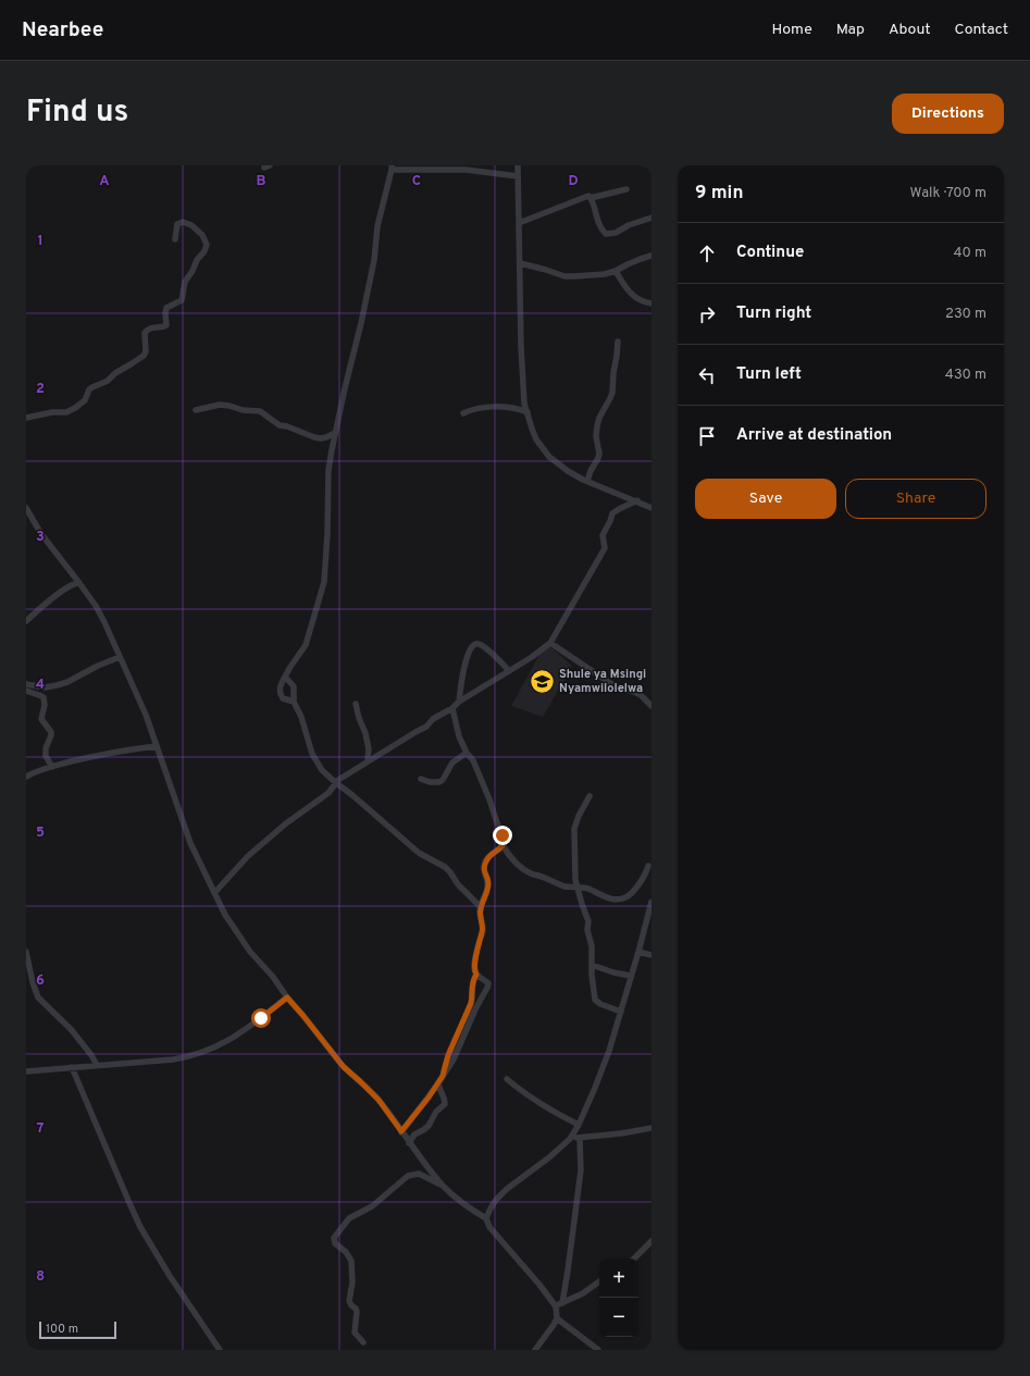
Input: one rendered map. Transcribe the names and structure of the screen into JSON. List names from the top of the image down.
{
  "places": {
    "school or university": ["Shule ya Msingi Nyamwilolelwa"]
  },
  "scale_bar": "100 m",
  "page": {
    "header": "Nearbee",
    "nav": [
      "Home",
      "Map",
      "About",
      "Contact"
    ],
    "title": "Find us",
    "buttons": [
      "Directions",
      ["Save", "Share"]
    ],
    "heading": ["9 min", "Walk · 700 m"],
    "list": [
      ["Continue", "40 m"],
      ["Turn right", "230 m"],
      ["Turn left", "430 m"],
      "Arrive at destination"
    ],
    "map_buttons": ["+", "−"],
    "scale": "100 m"
  },
  "grid": {
    "columns": [
      "A",
      "B",
      "C",
      "D"
    ],
    "rows": [
      "1",
      "2",
      "3",
      "4",
      "5",
      "6",
      "7",
      "8"
    ]
  }
}
